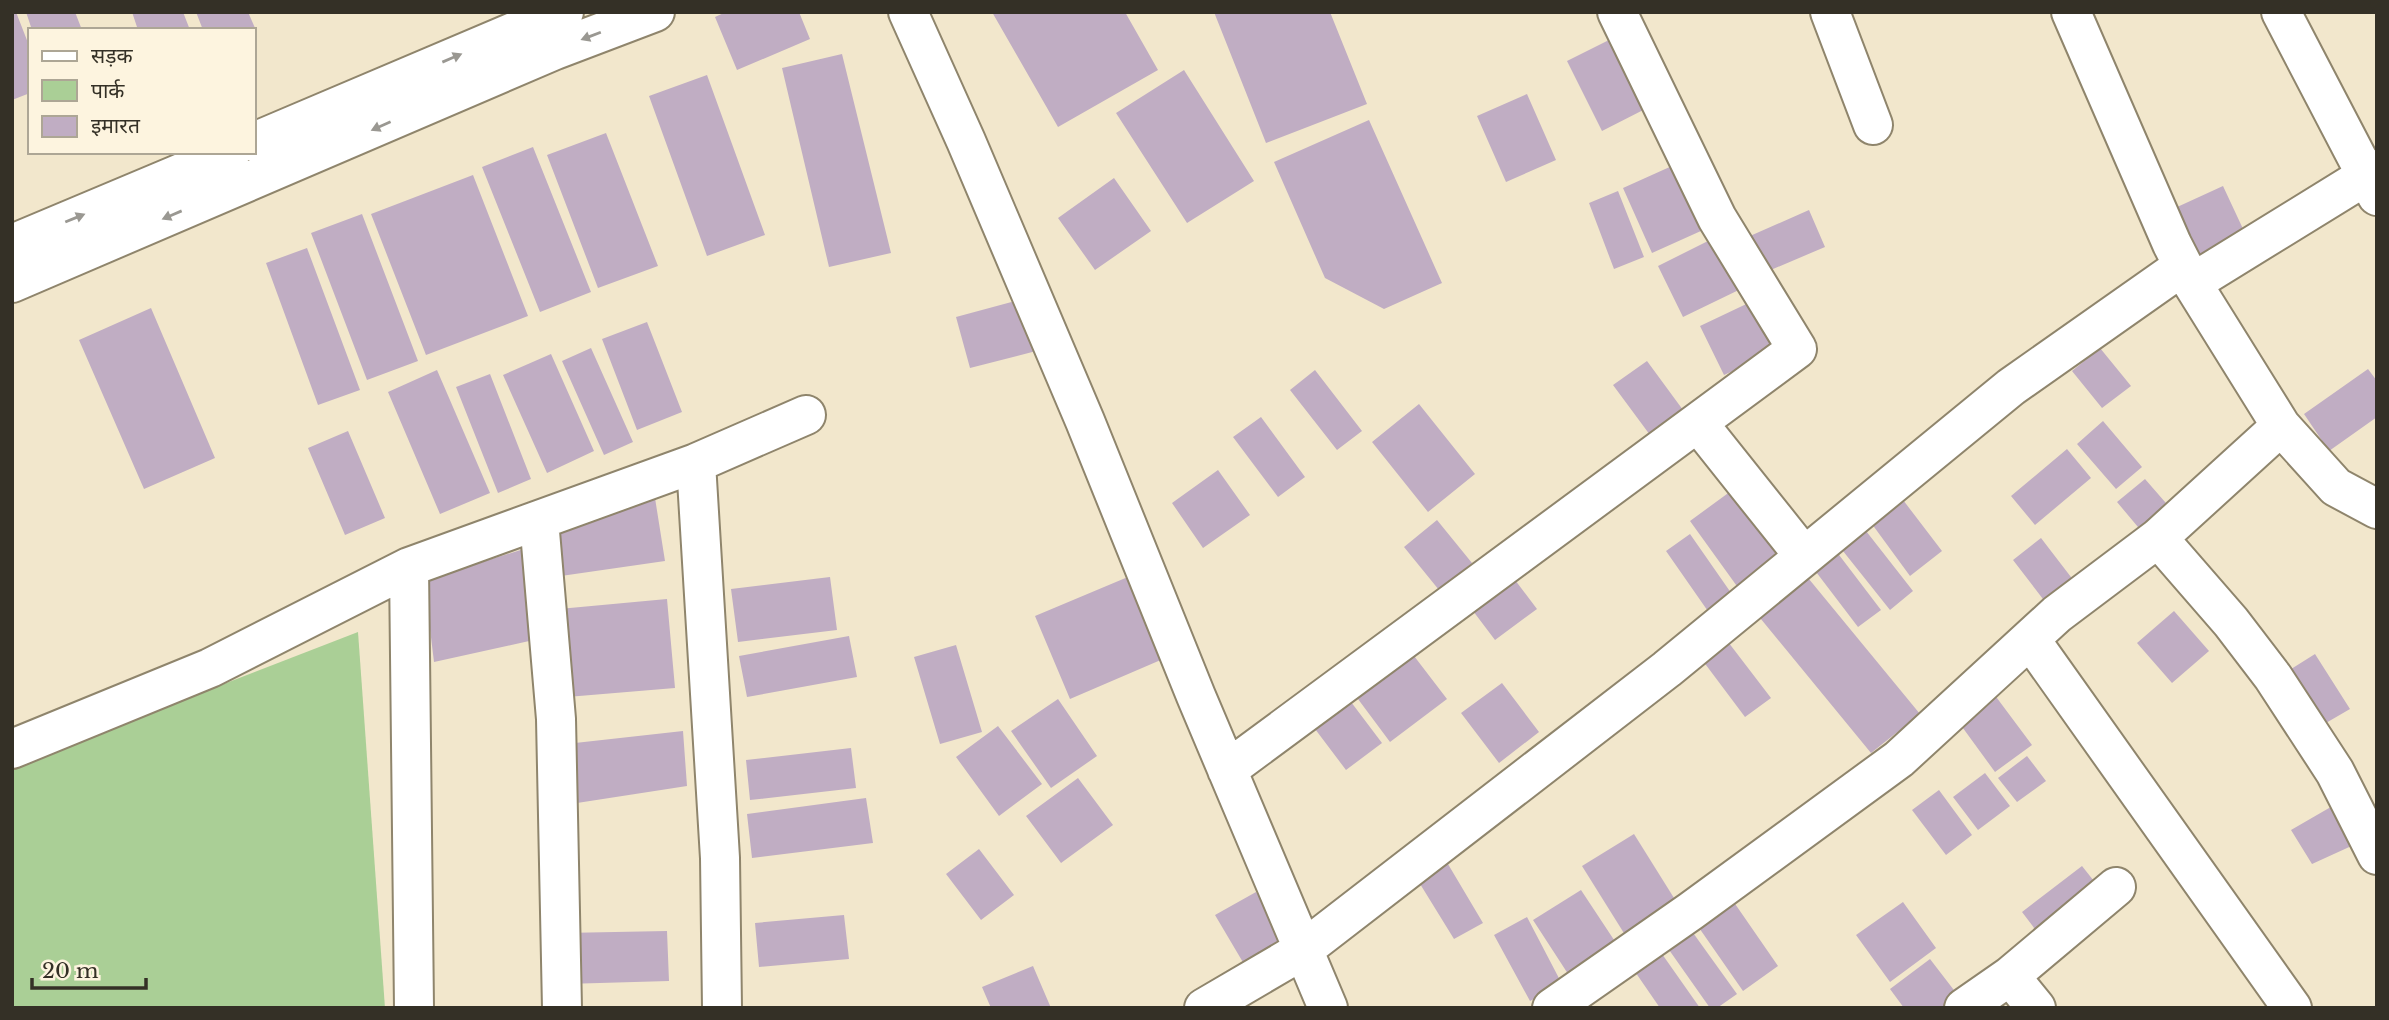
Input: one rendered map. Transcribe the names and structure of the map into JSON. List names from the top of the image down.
{
  "legend": ["सड़क", "पार्क", "इमारत"],
  "scale_bar": "20 m"
}
